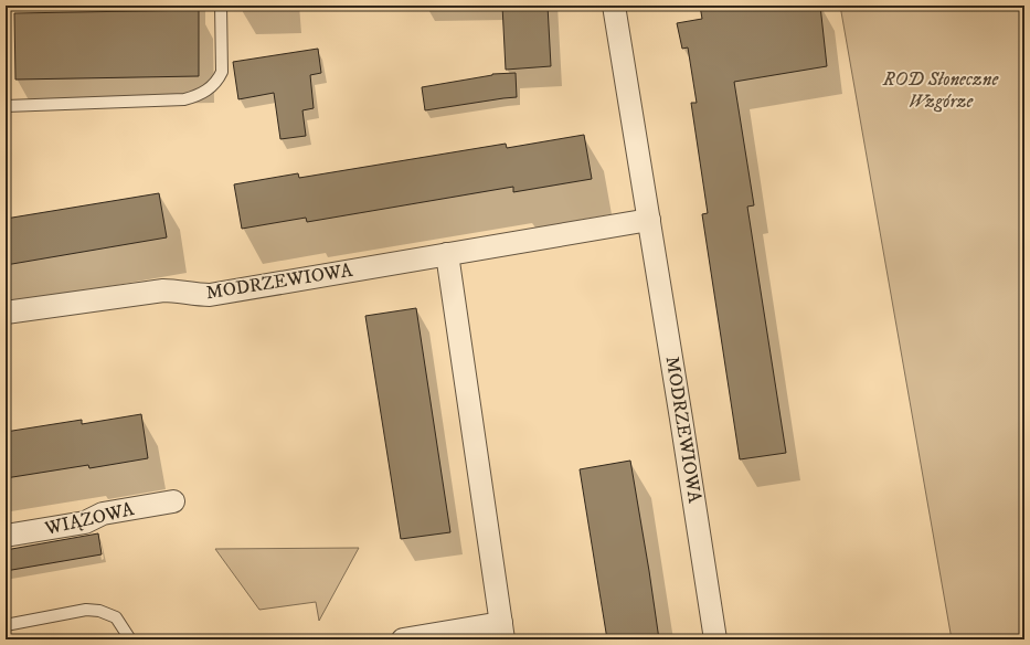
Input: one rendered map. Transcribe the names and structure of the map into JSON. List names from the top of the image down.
{
  "streets": {
    "street": ["MODRZEWIOWA", "WIĄZOWA"]
  },
  "parks": ["ROD Słoneczne Wzgórze"]
}
